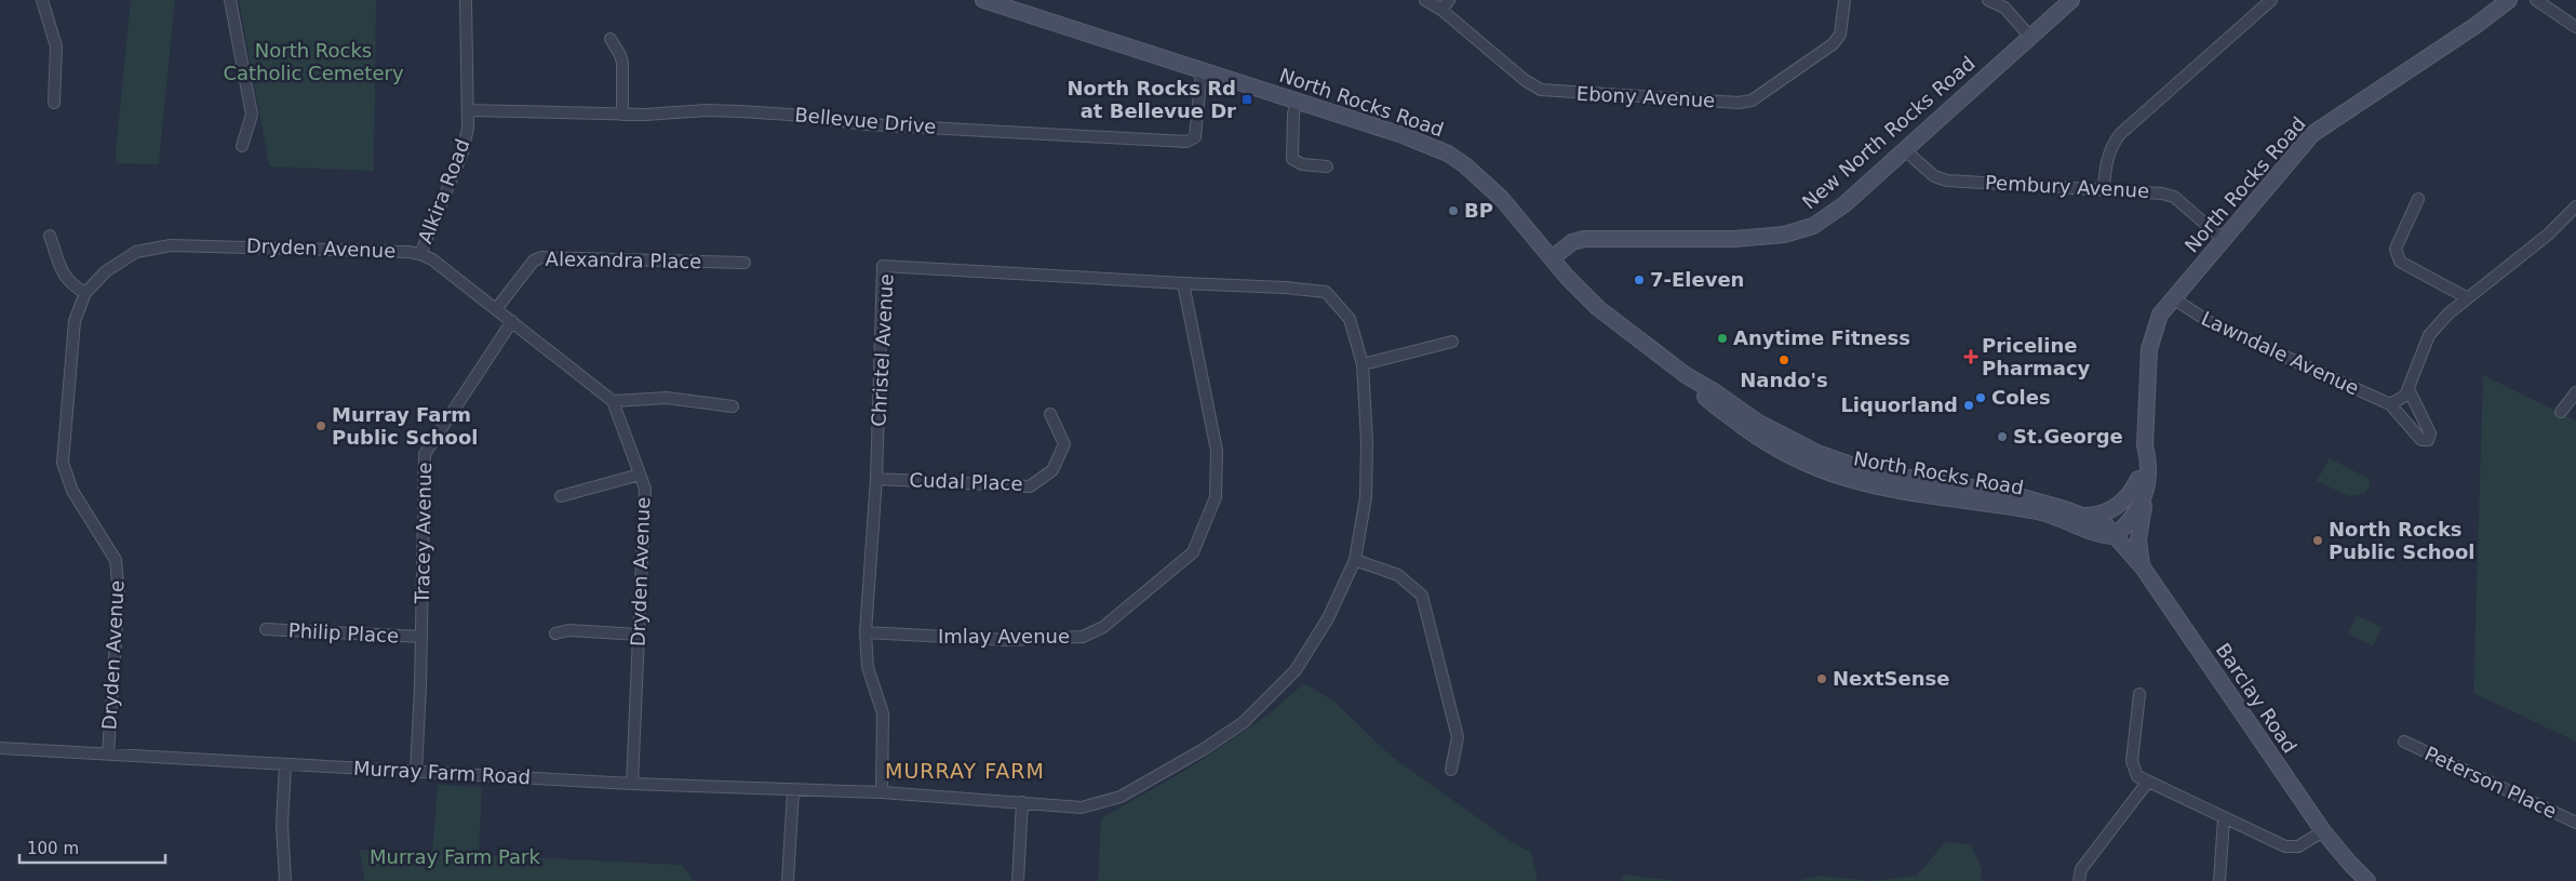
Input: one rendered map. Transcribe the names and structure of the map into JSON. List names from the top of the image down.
{
  "streets": {
    "main road": ["North Rocks Road", "New North Rocks Road", "Barclay Road"],
    "street": [
      "Ebony Avenue",
      "Bellevue Drive",
      "Pembury Avenue",
      "Alkira Road",
      "Dryden Avenue",
      "Alexandra Place",
      "Christel Avenue",
      "Lawndale Avenue",
      "Cudal Place",
      "Tracey Avenue",
      "Philip Place",
      "Imlay Avenue",
      "Murray Farm Road",
      "Peterson Place"
    ]
  },
  "crossings": [
    ["North Rocks Road", "Bellevue Drive"],
    ["North Rocks Road", "New North Rocks Road"],
    ["North Rocks Road", "Pembury Avenue"],
    ["North Rocks Road", "Lawndale Avenue"],
    ["North Rocks Road", "Barclay Road"],
    ["Bellevue Drive", "Alkira Road"],
    ["New North Rocks Road", "Pembury Avenue"],
    ["Alkira Road", "Dryden Avenue"],
    ["Dryden Avenue", "Alexandra Place"],
    ["Dryden Avenue", "Tracey Avenue"],
    ["Dryden Avenue", "Murray Farm Road"],
    ["Christel Avenue", "Cudal Place"],
    ["Christel Avenue", "Imlay Avenue"],
    ["Christel Avenue", "Murray Farm Road"],
    ["Tracey Avenue", "Philip Place"],
    ["Tracey Avenue", "Murray Farm Road"]
  ],
  "districts": ["MURRAY FARM"],
  "parks": ["North Rocks Catholic Cemetery", "Murray Farm Park"],
  "places": {
    "transit": ["North Rocks Rd at Bellevue Dr"],
    "other": [
      "BP",
      "7-Eleven",
      "Anytime Fitness",
      "Nando's",
      "Coles",
      "Liquorland",
      "Murray Farm Public School",
      "St.George",
      "North Rocks Public School",
      "NextSense"
    ],
    "health": ["Priceline Pharmacy"]
  },
  "scale_bar": "100 m"
}
